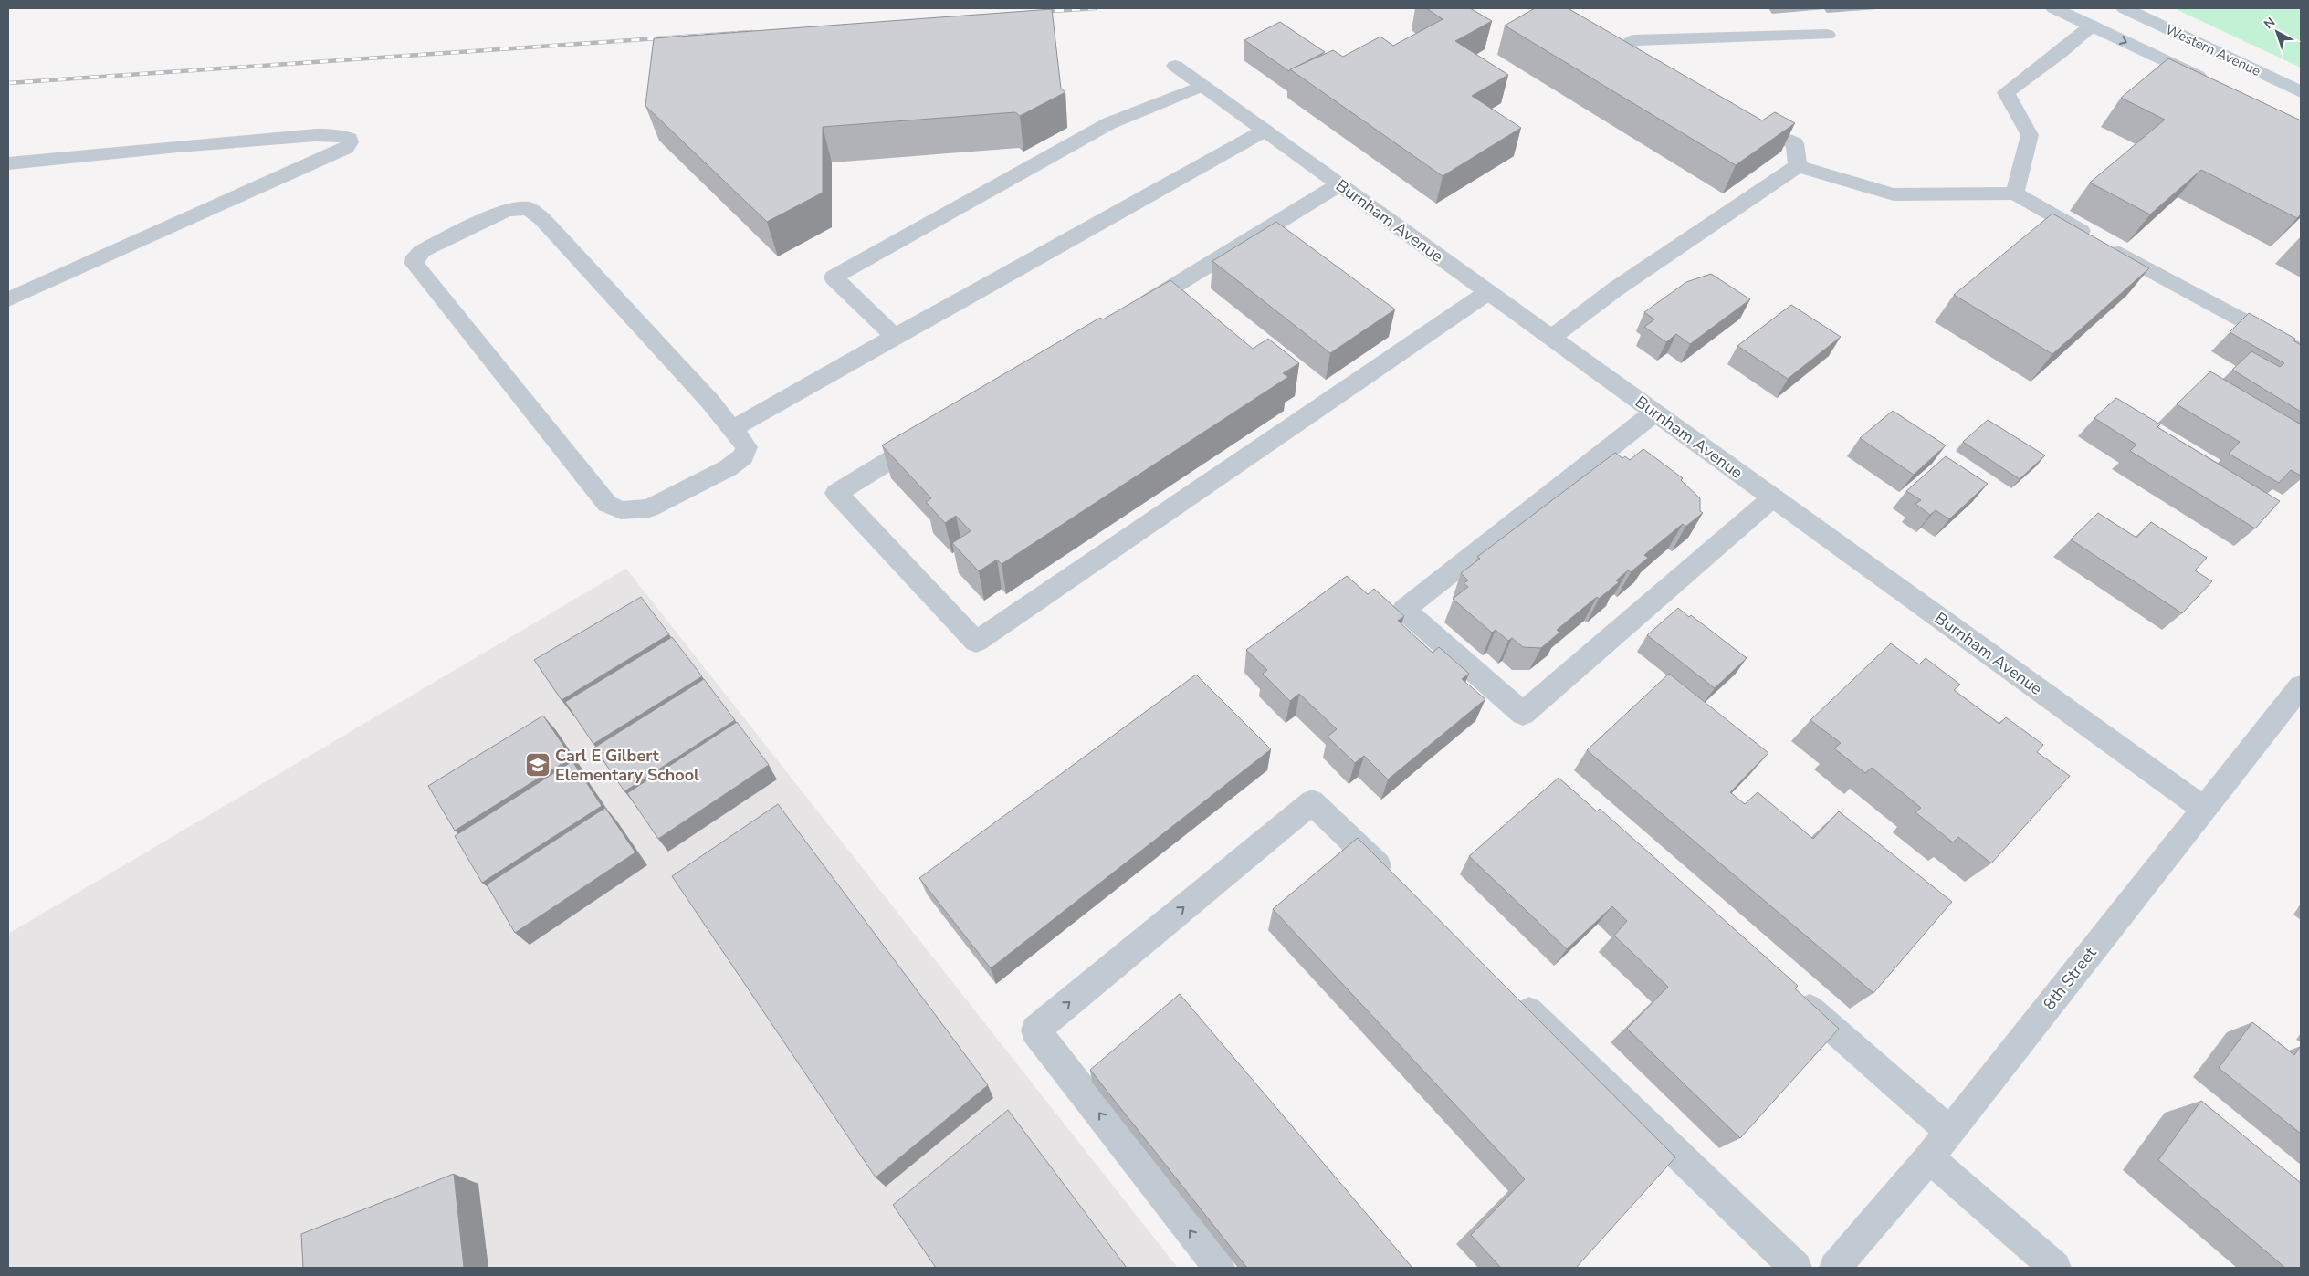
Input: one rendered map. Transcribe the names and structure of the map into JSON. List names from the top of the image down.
{
  "streets": {
    "main road": ["Western Avenue"],
    "street": ["Burnham Avenue", "8th Street"]
  },
  "crossings": [
    ["Burnham Avenue", "8th Street"]
  ],
  "places": {
    "school or university": ["Carl E Gilbert Elementary School"]
  },
  "north": "top left"
}
